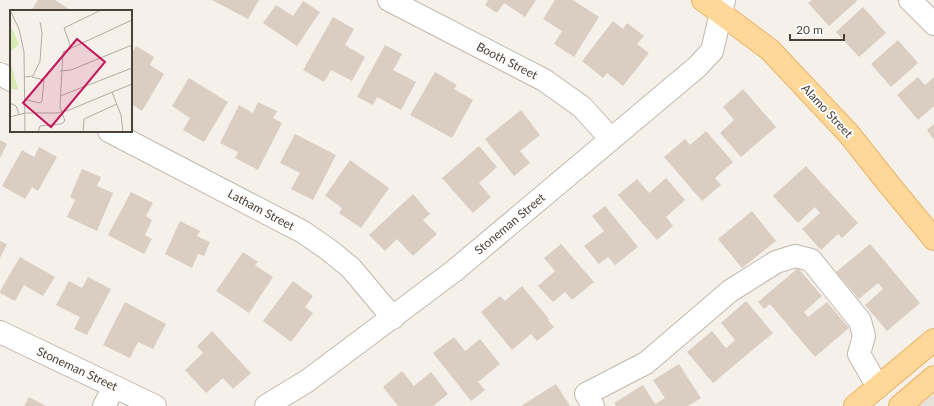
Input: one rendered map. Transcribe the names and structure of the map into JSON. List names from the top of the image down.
{
  "streets": {
    "main road": ["Alamo Street"],
    "street": ["Booth Street", "Latham Street", "Stoneman Street"]
  },
  "crossings": [
    ["Booth Street", "Stoneman Street"],
    ["Alamo Street", "Stoneman Street"],
    ["Latham Street", "Stoneman Street"]
  ],
  "scale_bar": "20 m"
}
